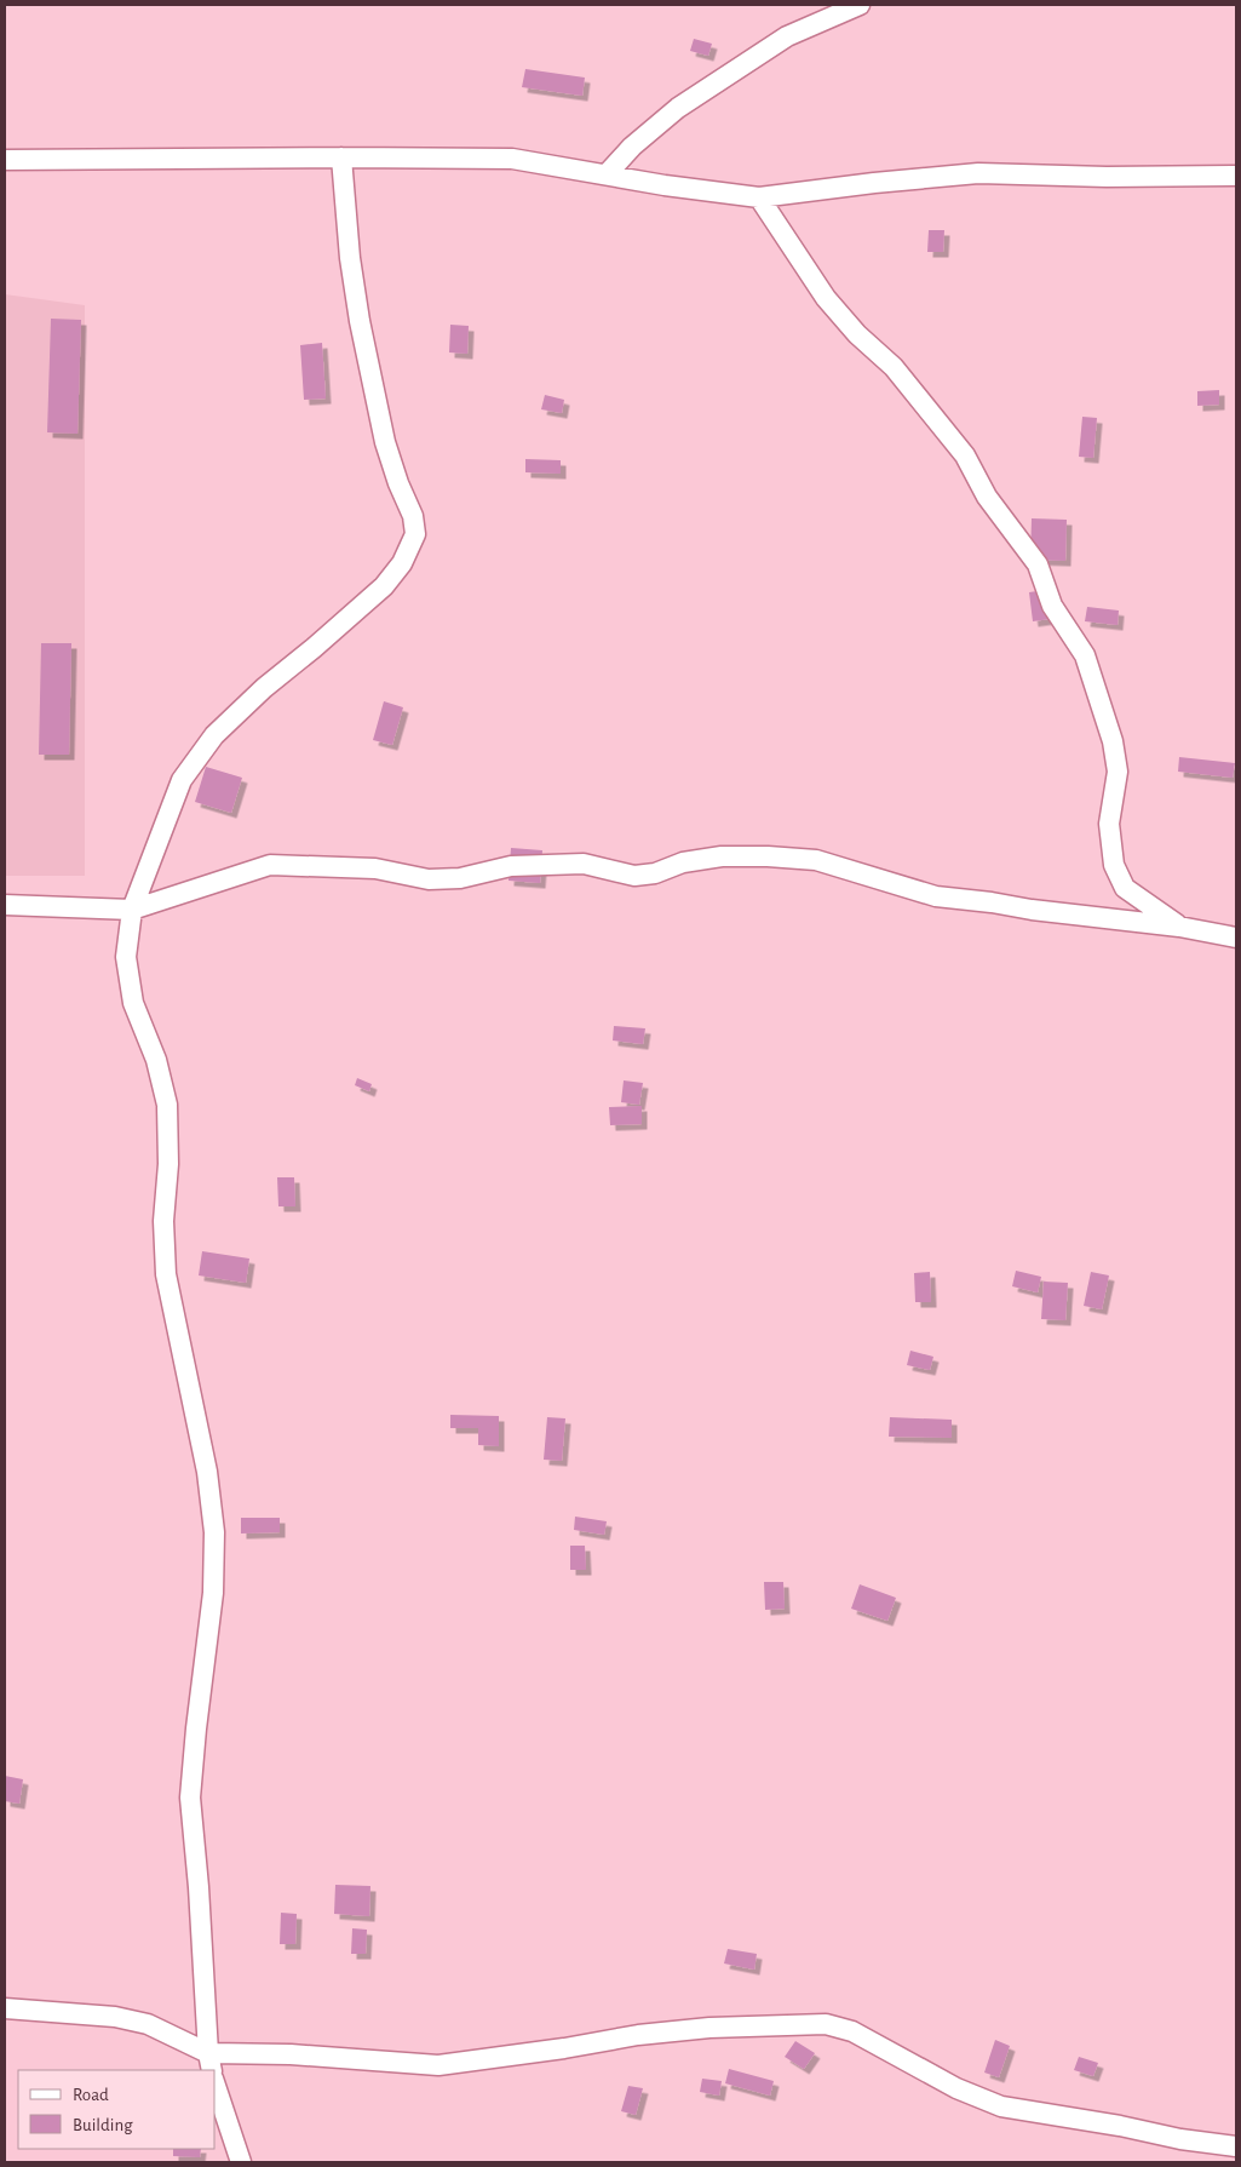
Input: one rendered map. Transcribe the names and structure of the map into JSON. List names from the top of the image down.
{
  "legend": ["Road", "Building"]
}
